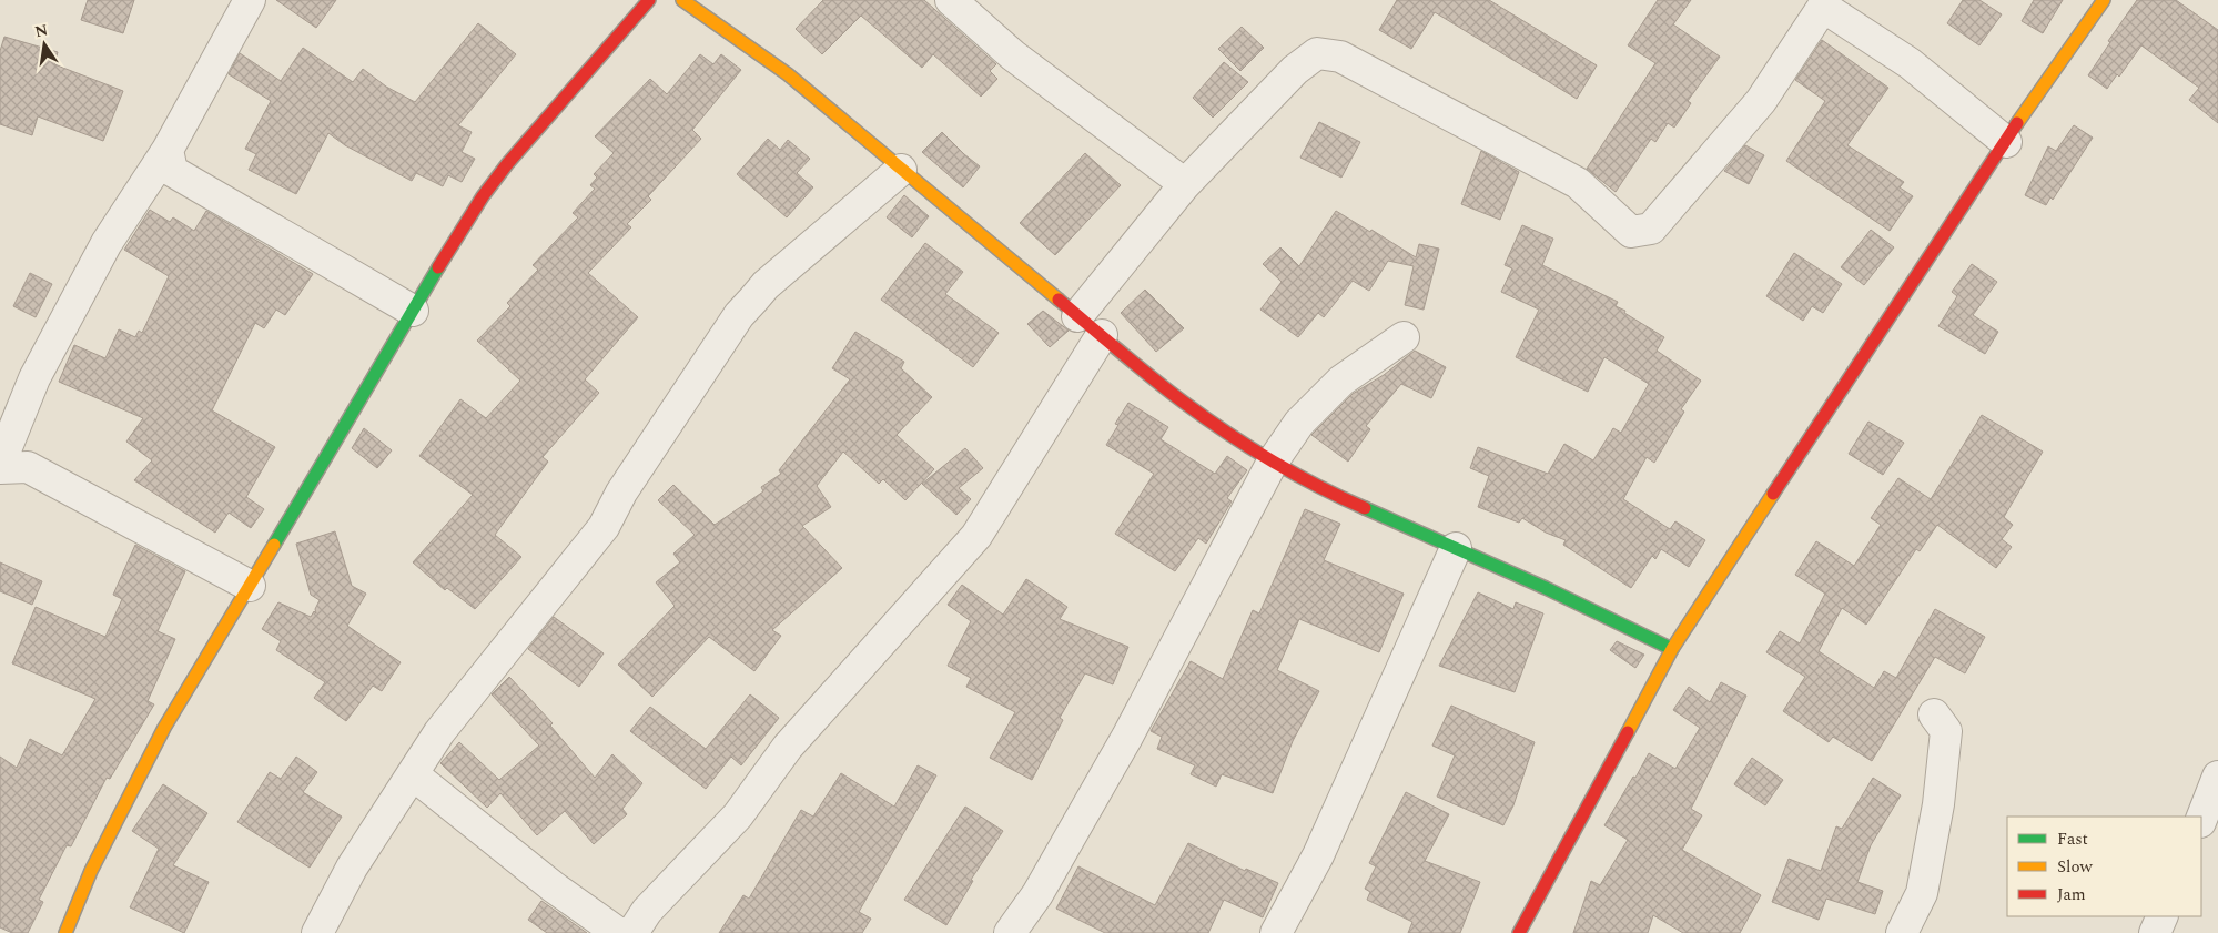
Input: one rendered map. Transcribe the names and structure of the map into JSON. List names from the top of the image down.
{
  "legend": ["Fast", "Slow", "Jam"],
  "north": "top"
}
